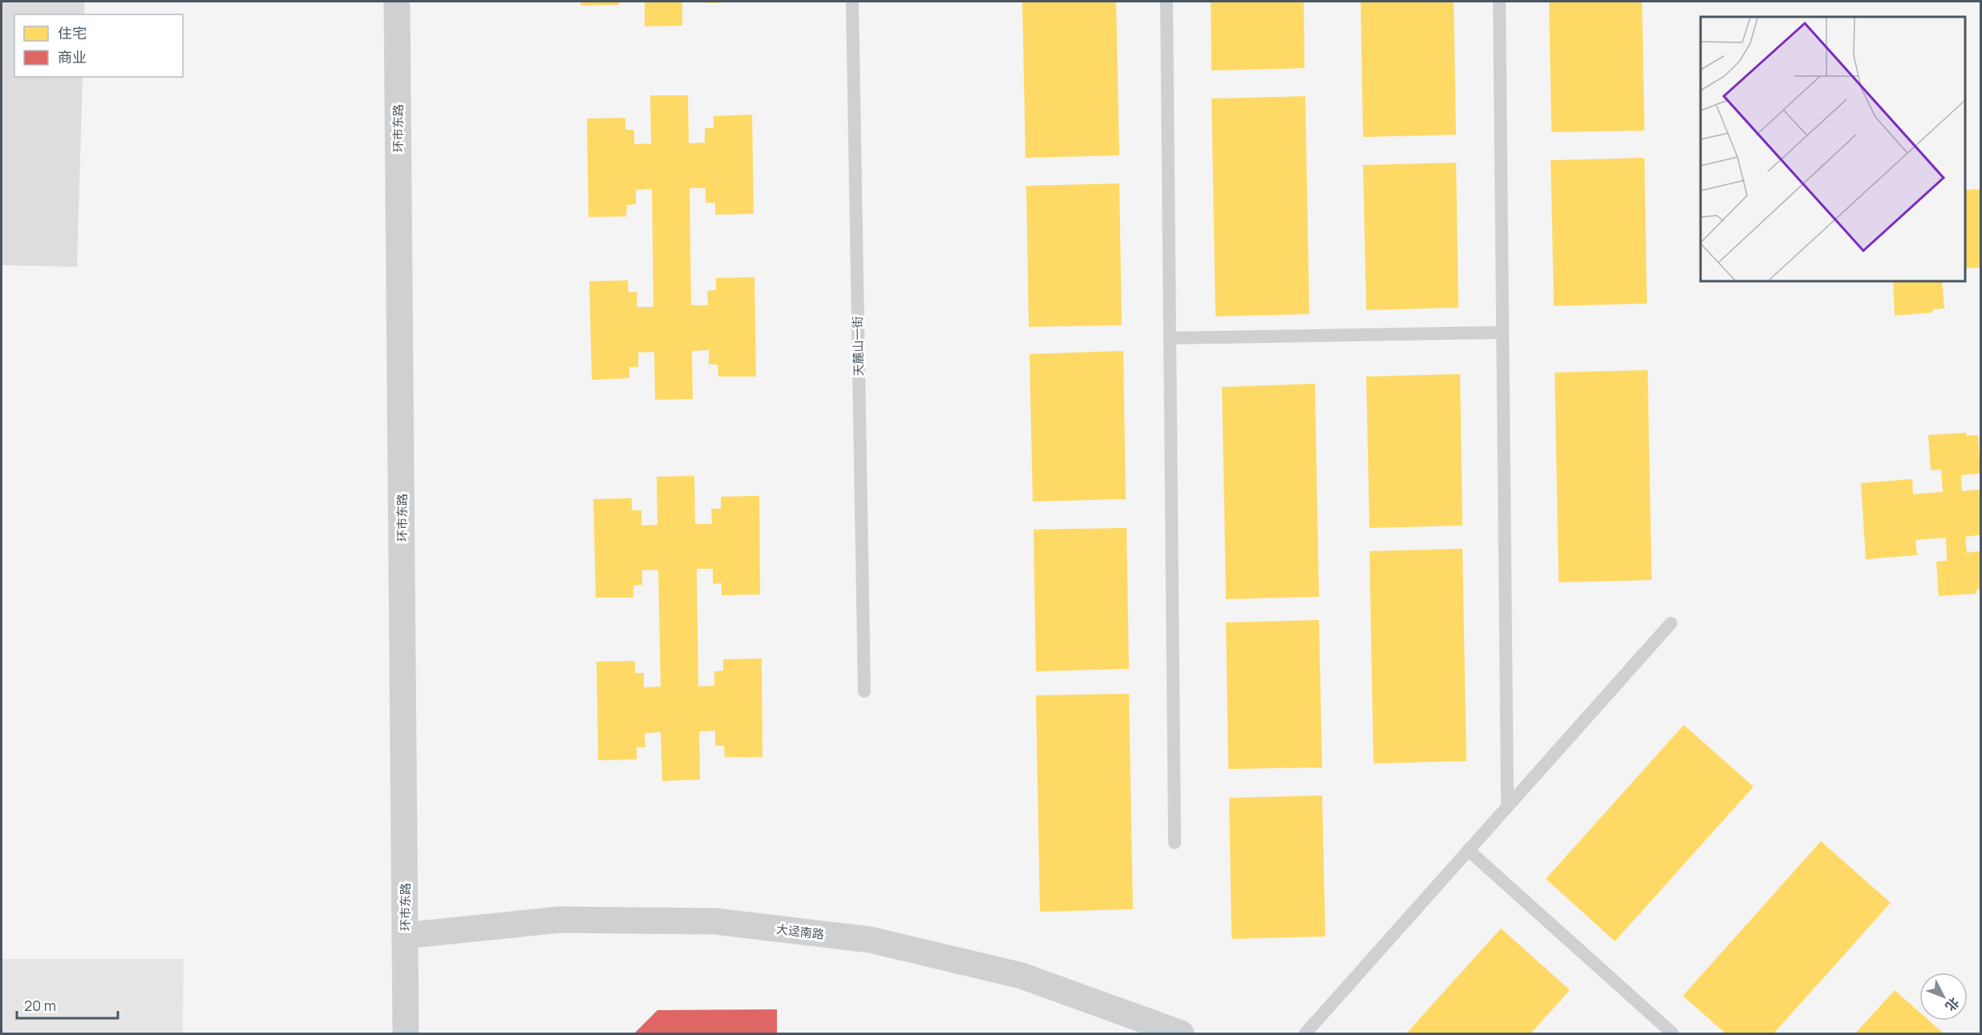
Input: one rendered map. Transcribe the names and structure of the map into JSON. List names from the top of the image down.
{
  "streets": {
    "street": ["环市东路", "大迳南路"],
    "lane": ["天麓山一街"]
  },
  "crossings": [
    ["环市东路", "大迳南路"]
  ],
  "legend": ["住宅", "商业"],
  "scale_bar": "20 m",
  "north": "bottom right"
}
